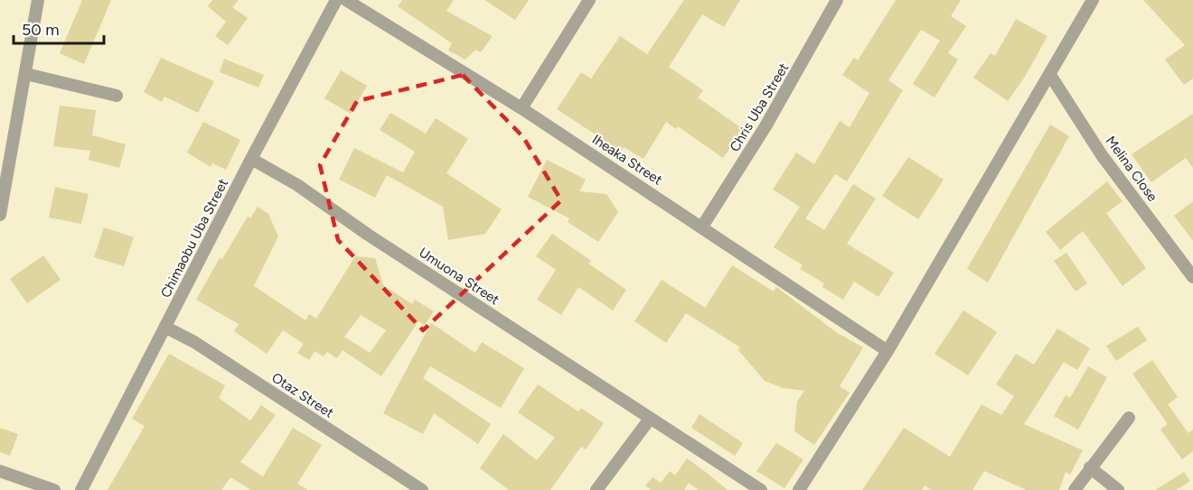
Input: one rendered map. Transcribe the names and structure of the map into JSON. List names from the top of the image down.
{
  "streets": {
    "street": [
      "Chris Uba Street",
      "Iheaka Street",
      "Melina Close",
      "Chimaobu Uba Street",
      "Umuona Street",
      "Otaz Street"
    ]
  },
  "crossings": [
    ["Chris Uba Street", "Iheaka Street"],
    ["Chimaobu Uba Street", "Umuona Street"],
    ["Chimaobu Uba Street", "Otaz Street"]
  ],
  "scale_bar": "50 m"
}
